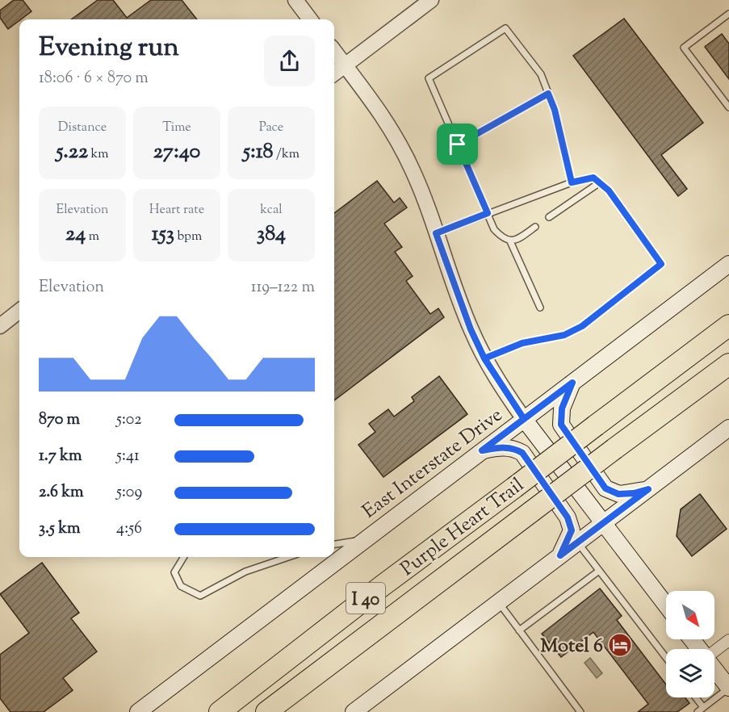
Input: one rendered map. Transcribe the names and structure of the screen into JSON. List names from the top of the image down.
{
  "streets": {
    "highway": ["Purple Heart Trail", "I 40"],
    "main road": ["East Interstate Drive"]
  },
  "places": {
    "hotel": ["Motel 6"]
  },
  "north": "bottom right",
  "page": {
    "heading": ["Evening run", "18:06 · 6 × 870 m"],
    "stats": [
      ["Distance", "5.22 km"],
      ["Time", "27:40"],
      ["Pace", "5:18 /km"],
      ["Elevation", "24 m"],
      ["Heart rate", "153 bpm"],
      ["kcal", "384"]
    ],
    "chart": ["Elevation", "119–122 m"],
    "list": [
      {
        "name": "870 m",
        "note": "5:02"
      },
      {
        "name": "1.7 km",
        "note": "5:41"
      },
      {
        "name": "2.6 km",
        "note": "5:09"
      },
      {
        "name": "3.5 km",
        "note": "4:56"
      }
    ]
  }
}
